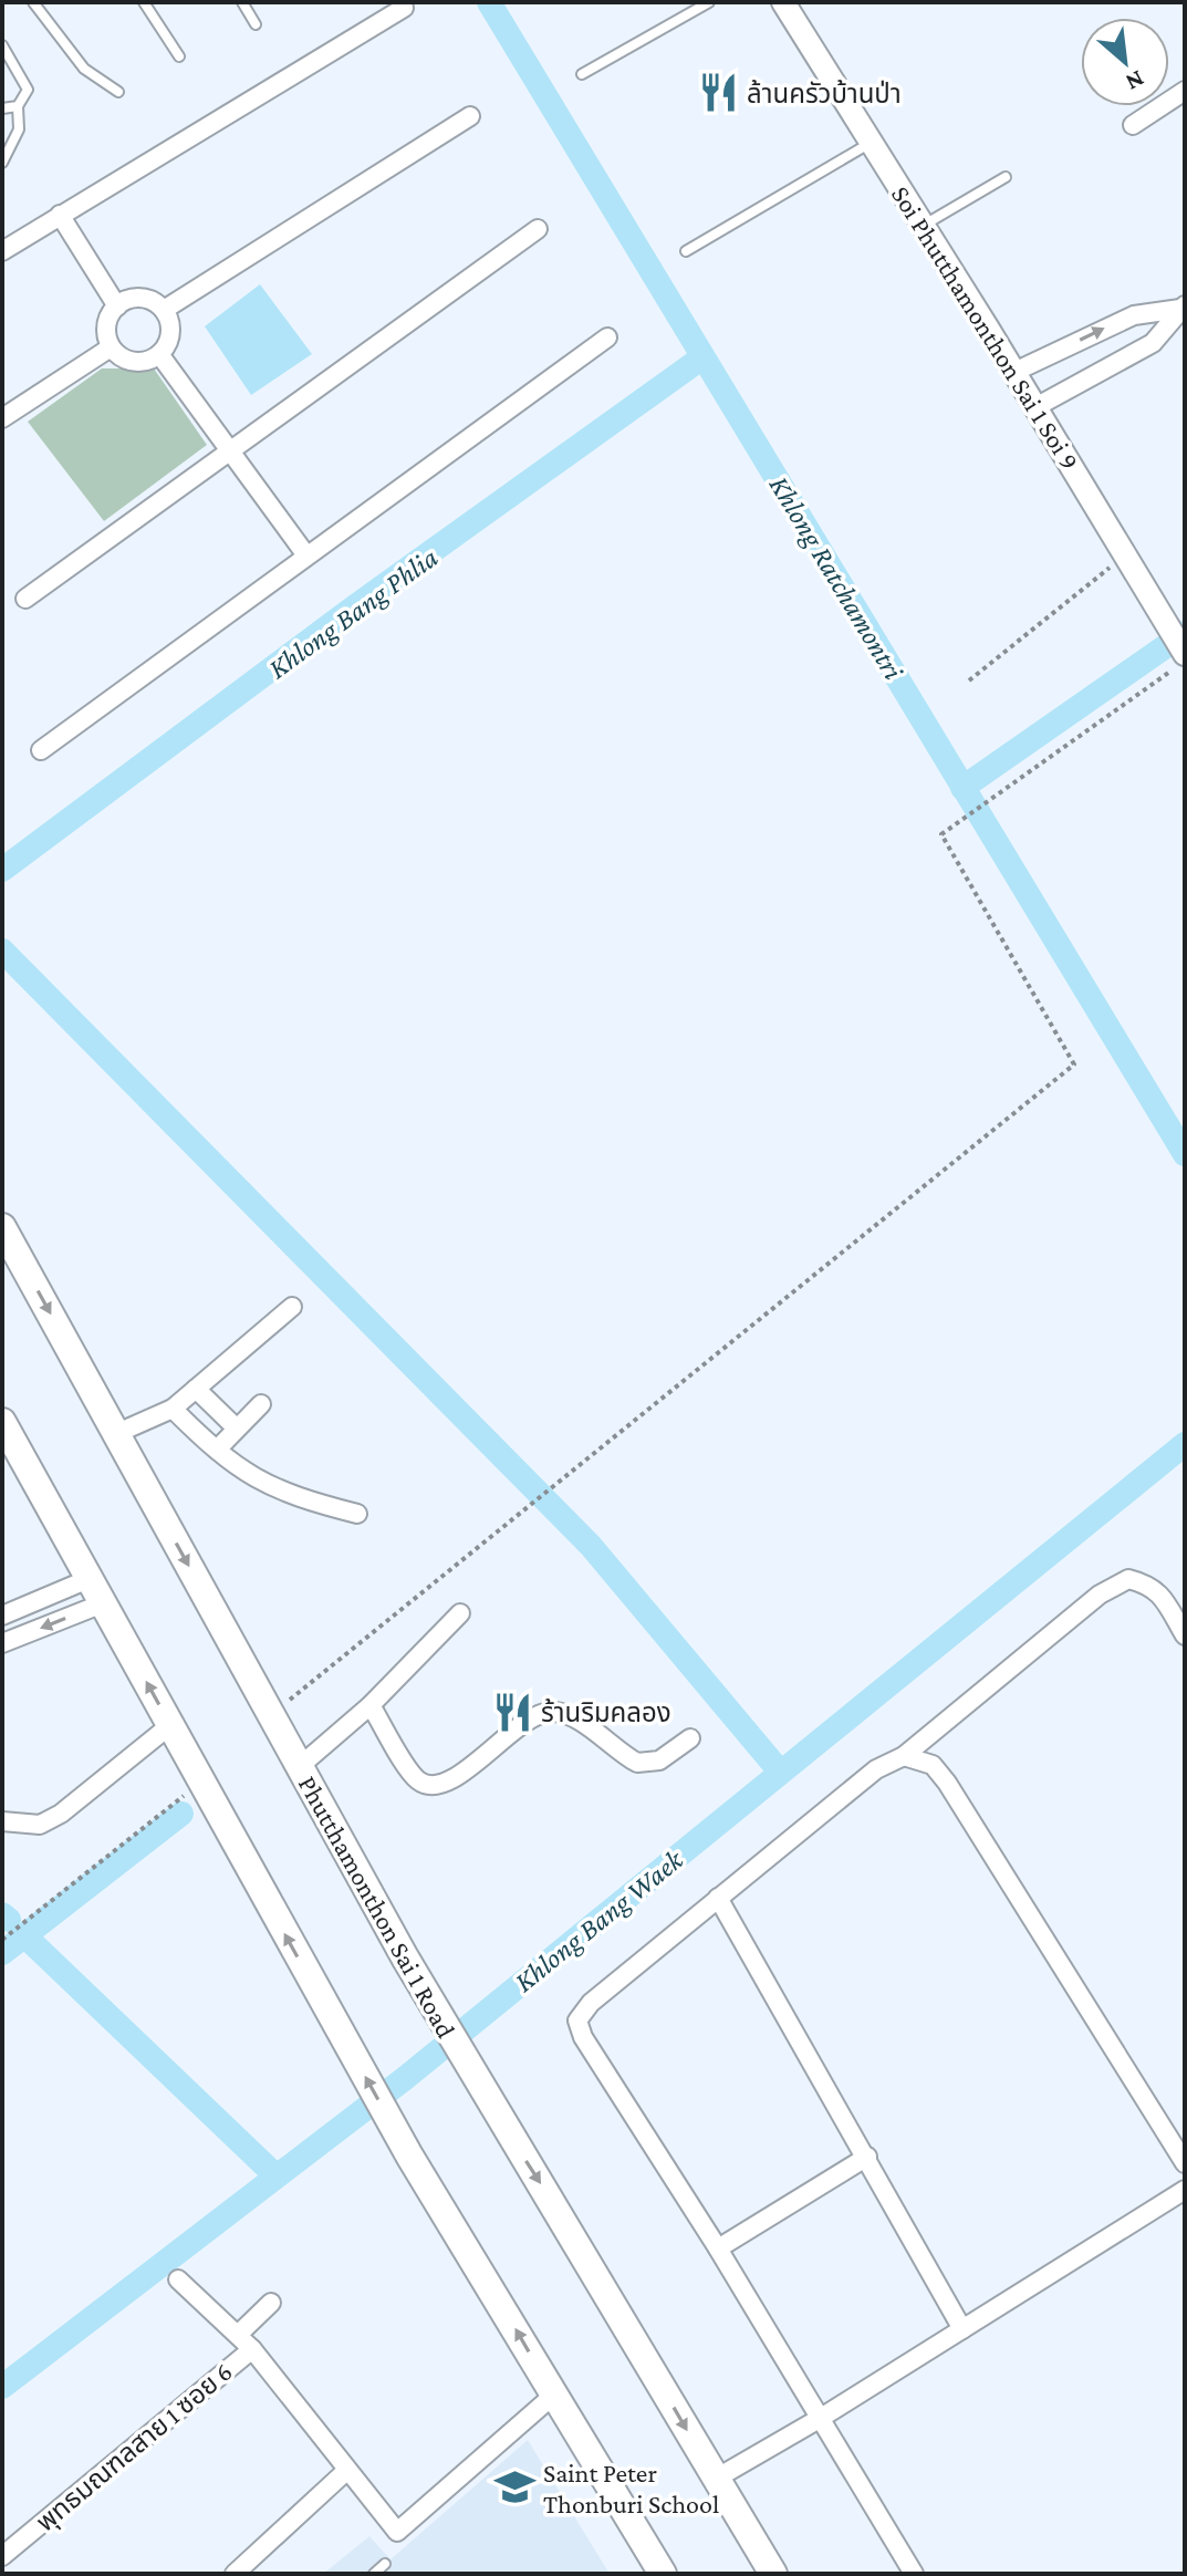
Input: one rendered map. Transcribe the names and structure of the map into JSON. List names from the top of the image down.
{
  "streets": {
    "main road": ["Phutthamonthon Sai 1 Road"],
    "street": ["Soi Phutthamonthon Sai 1 Soi 9", "พุทธมณฑลสาย 1 ซอย 6"]
  },
  "water": ["Khlong Ratchamontri", "Khlong Bang Phlia", "Khlong Bang Waek"],
  "places": {
    "restaurant": ["ล้านครัวบ้านป่า", "ร้านริมคลอง"],
    "school or university": ["Saint Peter Thonburi School"]
  },
  "north": "bottom right"
}
